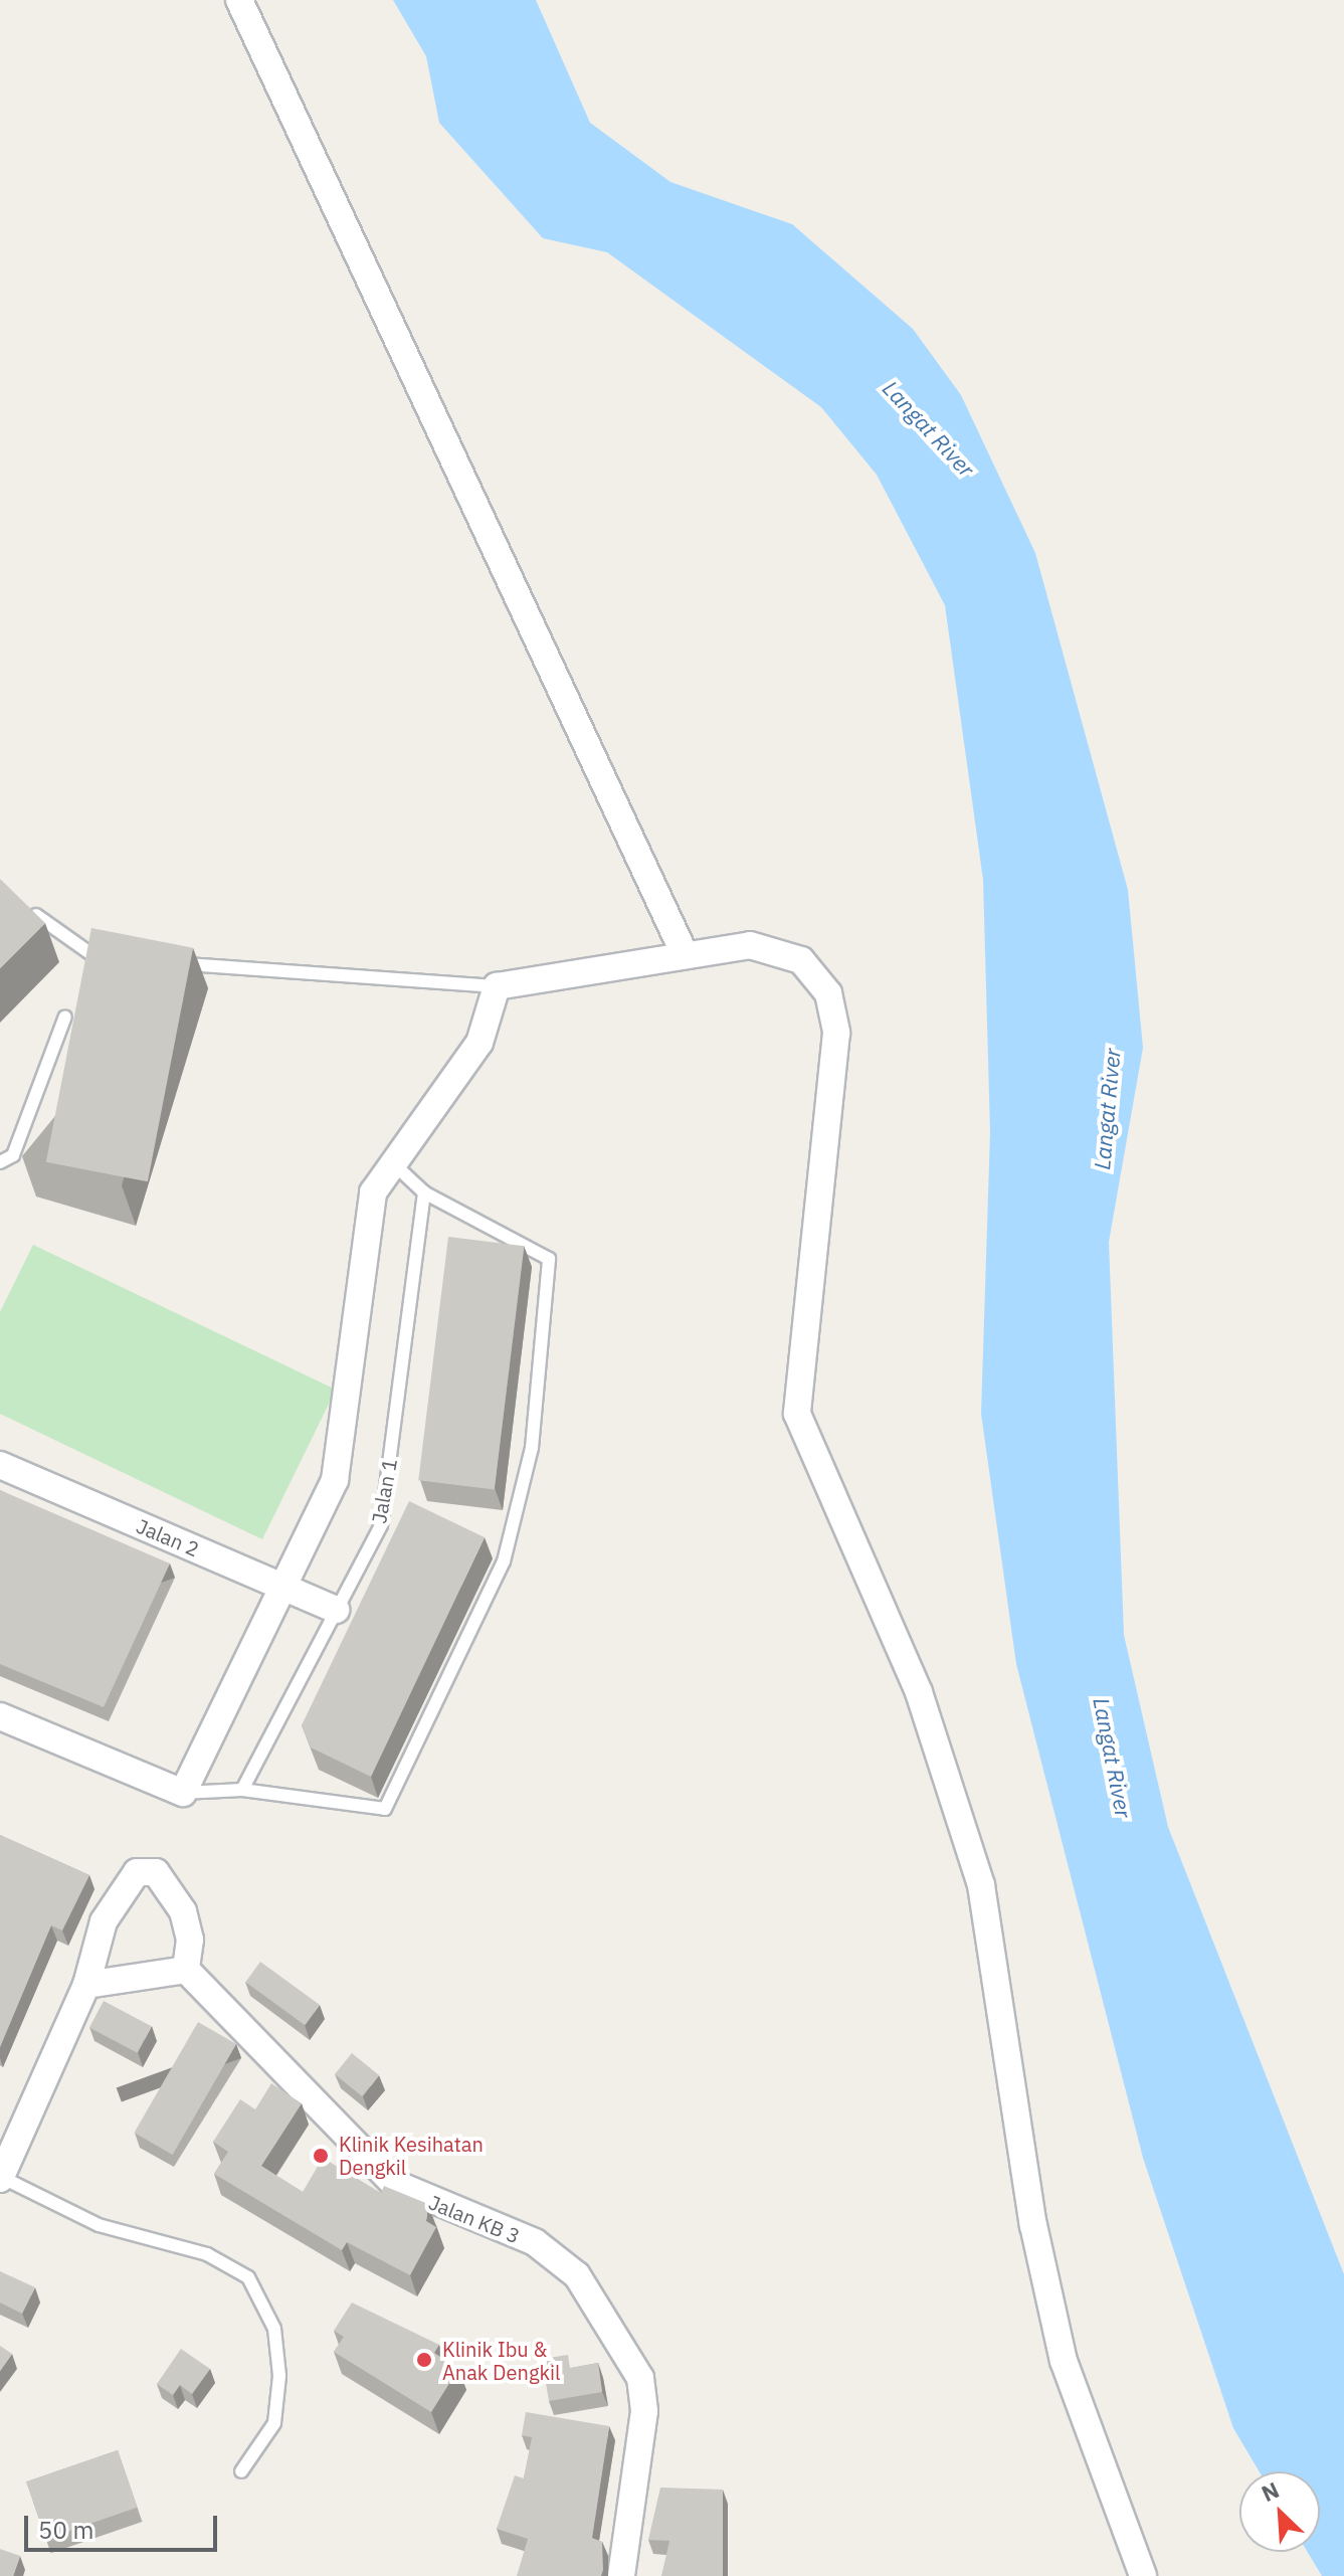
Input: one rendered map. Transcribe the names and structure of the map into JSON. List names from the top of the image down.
{
  "streets": {
    "street": ["Jalan 2", "Jalan KB 3"],
    "lane": ["Jalan 1"]
  },
  "crossings": [
    ["Jalan 1", "Jalan 2"]
  ],
  "water": ["Langat River"],
  "places": ["Klinik Kesihatan Dengkil", "Klinik Ibu & Anak Dengkil"],
  "scale_bar": "50 m",
  "north": "top left"
}
